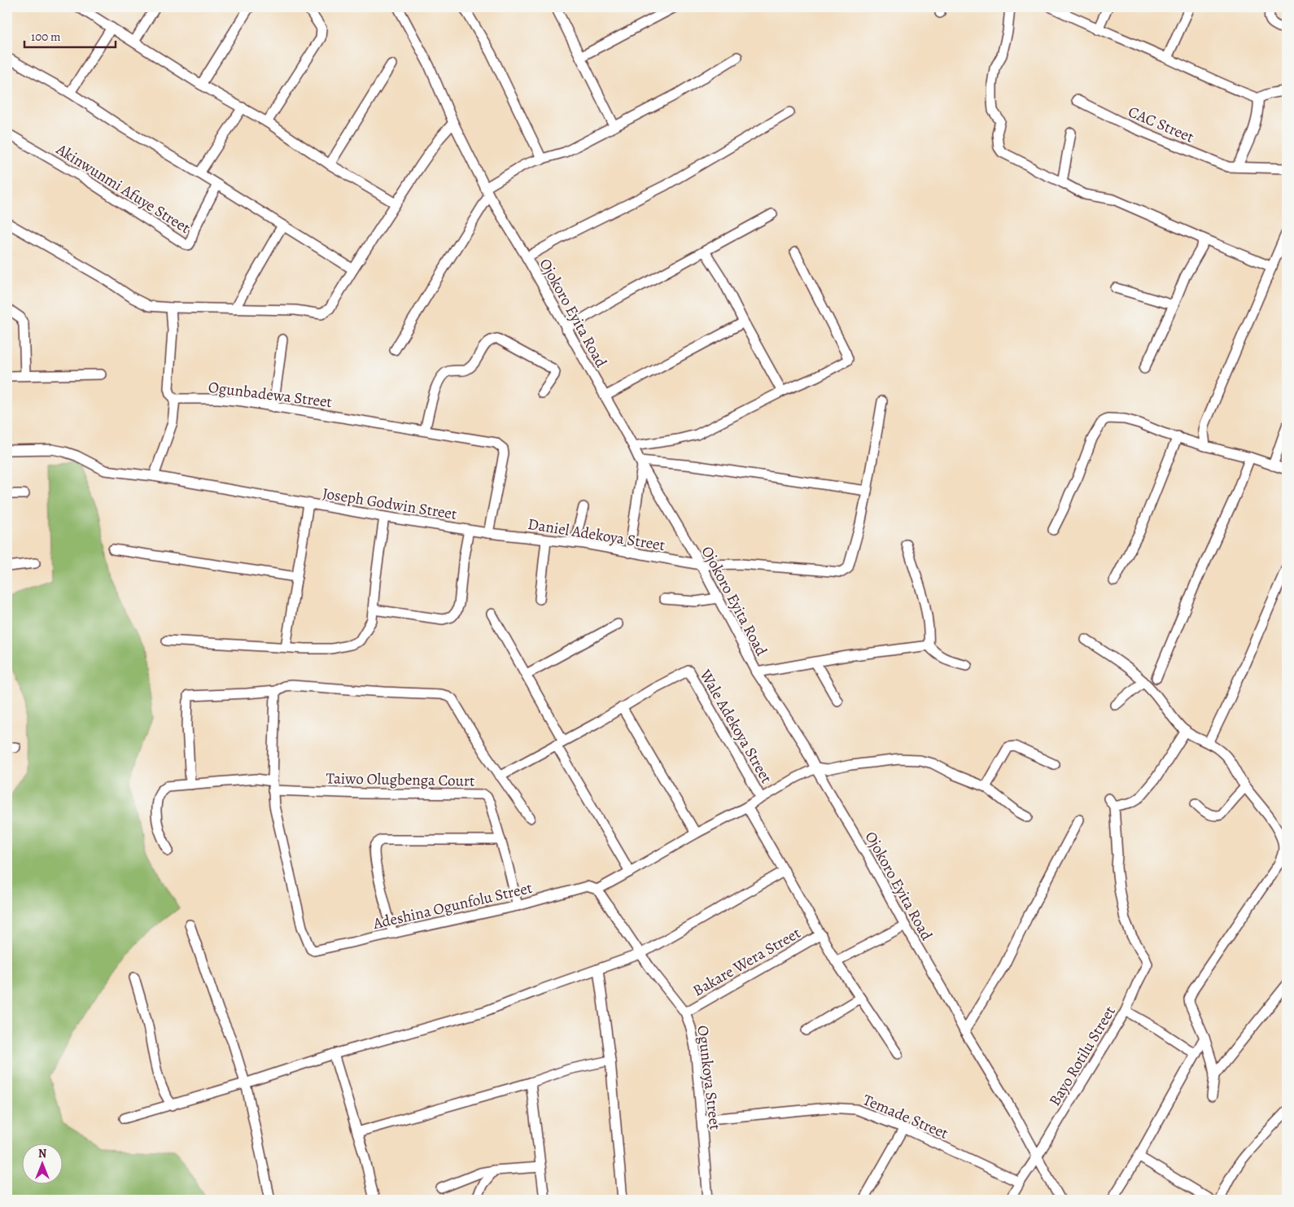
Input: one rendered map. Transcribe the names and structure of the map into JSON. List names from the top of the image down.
{
  "streets": {
    "street": [
      "CAC Street",
      "Akinwunmi Afuye Street",
      "Ojokoro Eyita Road",
      "Ogunbadewa Street",
      "Joseph Godwin Street",
      "Daniel Adekoya Street",
      "Wale Adekoya Street",
      "Taiwo Olugbenga Court",
      "Adeshina Ogunfolu Street",
      "Bakare Wera Street",
      "Bayo Rotilu Street",
      "Ogunkoya Street",
      "Temade Street"
    ]
  },
  "crossings": [
    ["Ojokoro Eyita Road", "Daniel Adekoya Street"],
    ["Ojokoro Eyita Road", "Bayo Rotilu Street"],
    ["Ogunbadewa Street", "Joseph Godwin Street"],
    ["Ogunbadewa Street", "Daniel Adekoya Street"],
    ["Joseph Godwin Street", "Daniel Adekoya Street"],
    ["Taiwo Olugbenga Court", "Adeshina Ogunfolu Street"],
    ["Adeshina Ogunfolu Street", "Ogunkoya Street"],
    ["Bakare Wera Street", "Ogunkoya Street"],
    ["Bayo Rotilu Street", "Temade Street"],
    ["Ogunkoya Street", "Temade Street"]
  ],
  "scale_bar": "100 m",
  "north": "top"
}
